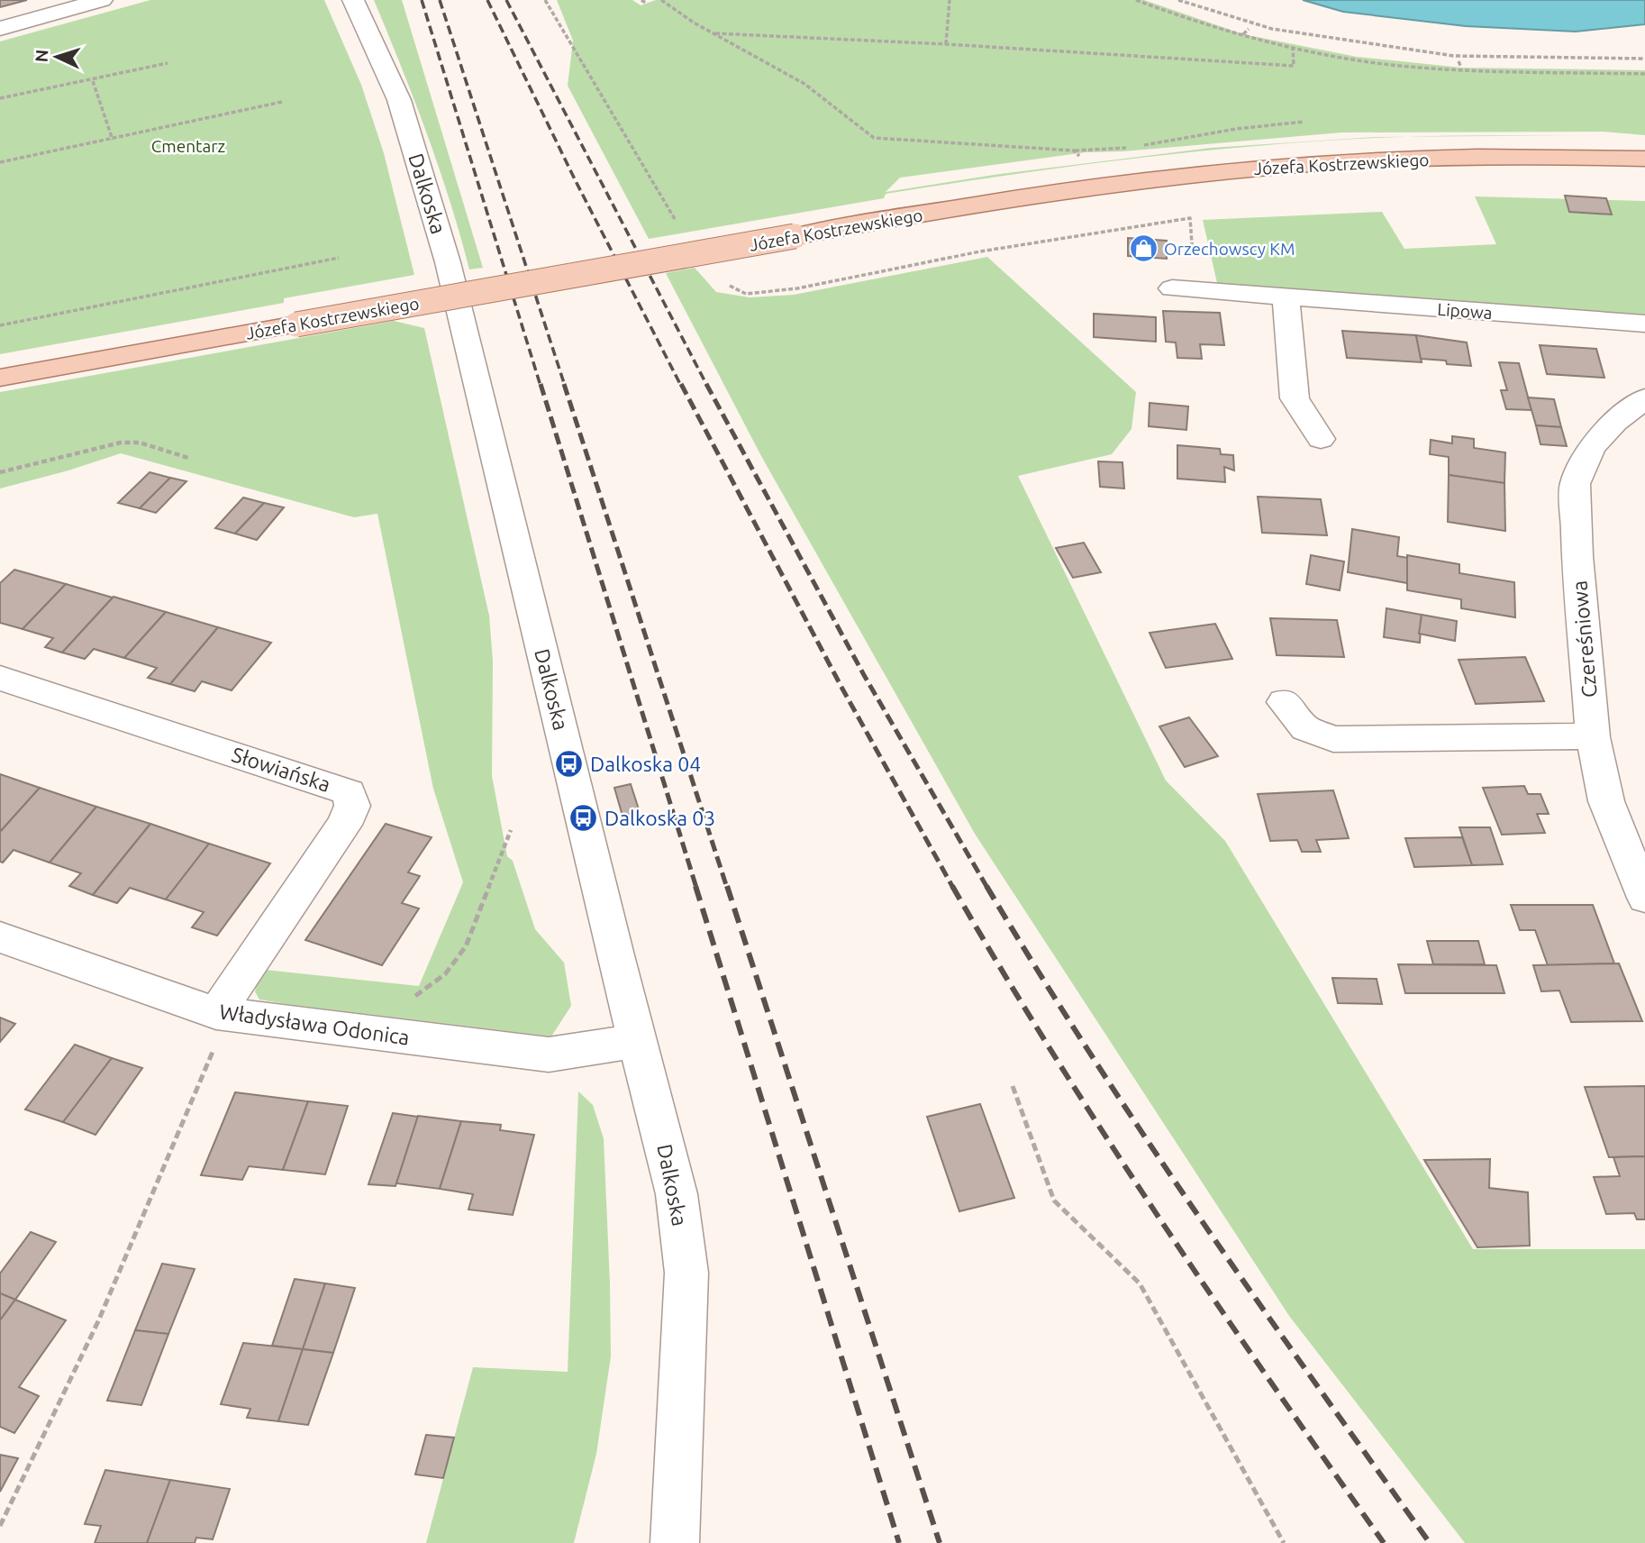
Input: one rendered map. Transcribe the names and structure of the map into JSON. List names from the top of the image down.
{
  "streets": {
    "main road": ["Józefa Kostrzewskiego"],
    "street": [
      "Dalkoska",
      "Lipowa",
      "Czereśniowa",
      "Słowiańska",
      "Władysława Odonica"
    ]
  },
  "crossings": [
    ["Dalkoska", "Władysława Odonica"],
    ["Słowiańska", "Władysława Odonica"]
  ],
  "parks": ["Cmentarz"],
  "places": {
    "shop": ["Orzechowscy KM"],
    "bus stop": ["Dalkoska 04", "Dalkoska 03"]
  },
  "north": "left"
}
